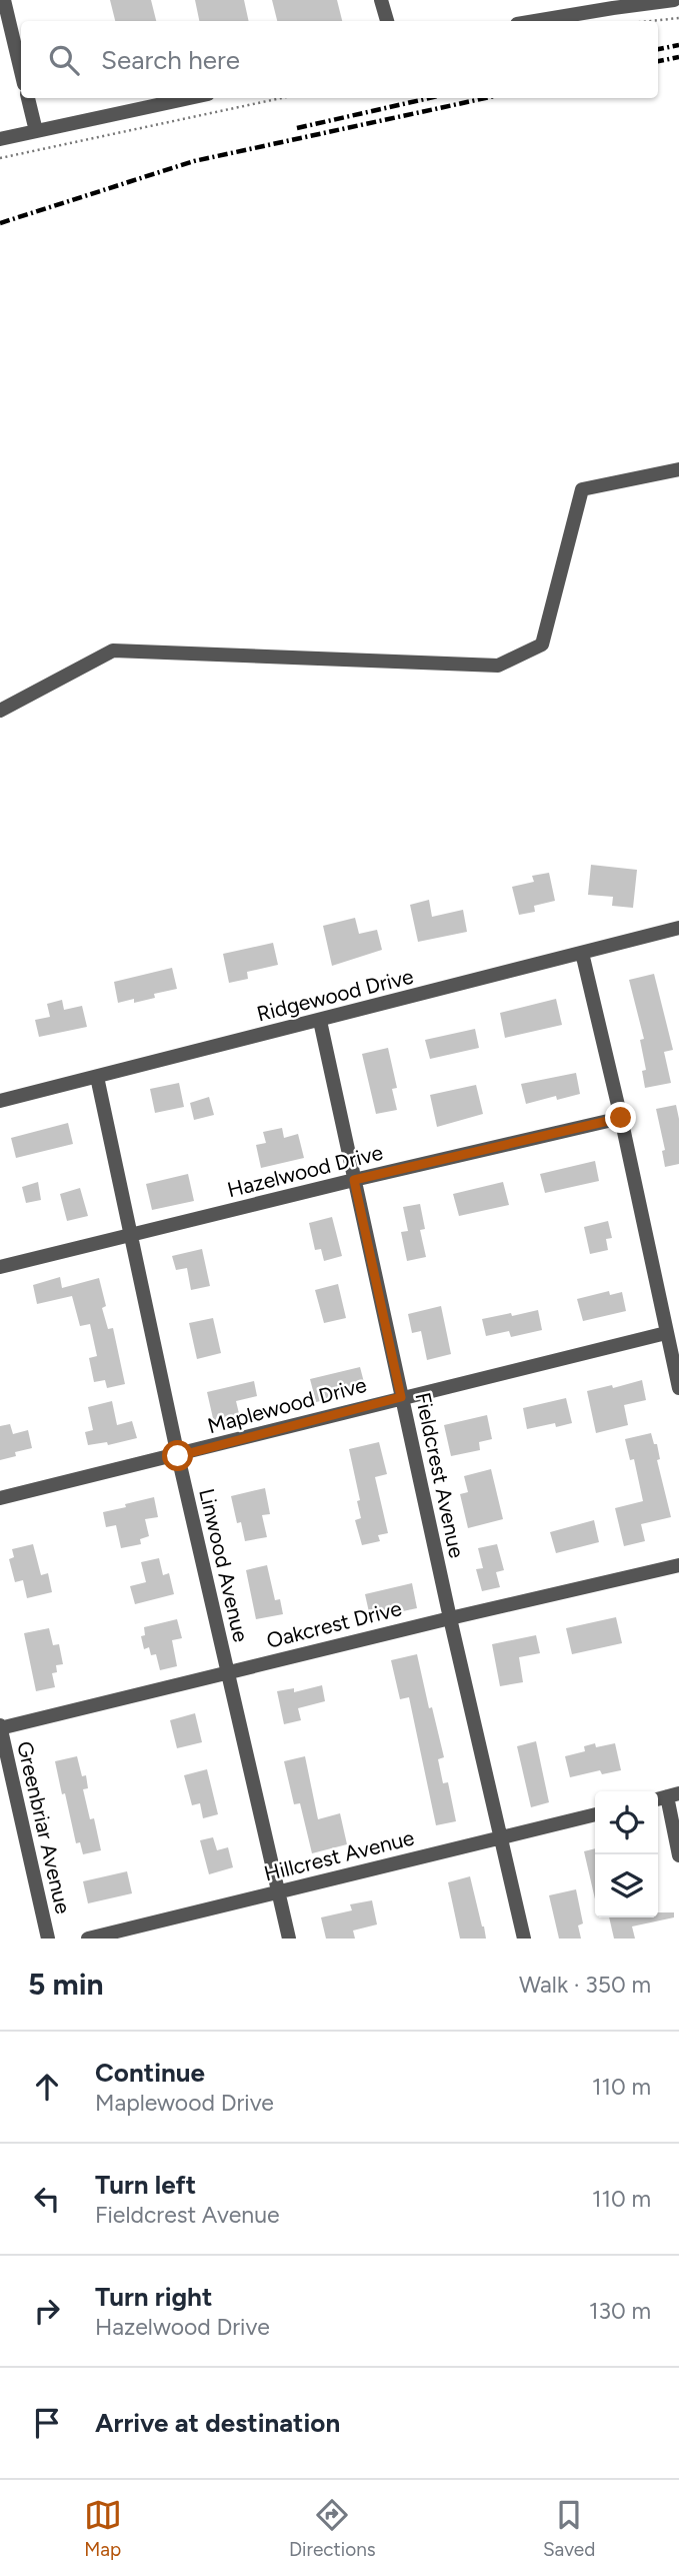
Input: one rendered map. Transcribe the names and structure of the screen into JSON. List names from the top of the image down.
{
  "streets": {
    "street": [
      "Ridgewood Drive",
      "Hazelwood Drive",
      "Maplewood Drive",
      "Fieldcrest Avenue",
      "Linwood Avenue",
      "Oakcrest Drive",
      "Greenbriar Avenue",
      "Hillcrest Avenue"
    ]
  },
  "crossings": [
    ["Ridgewood Drive", "Fieldcrest Avenue"],
    ["Ridgewood Drive", "Linwood Avenue"],
    ["Hazelwood Drive", "Fieldcrest Avenue"],
    ["Hazelwood Drive", "Linwood Avenue"],
    ["Maplewood Drive", "Fieldcrest Avenue"],
    ["Maplewood Drive", "Linwood Avenue"],
    ["Fieldcrest Avenue", "Oakcrest Drive"],
    ["Fieldcrest Avenue", "Hillcrest Avenue"],
    ["Linwood Avenue", "Oakcrest Drive"],
    ["Linwood Avenue", "Hillcrest Avenue"],
    ["Oakcrest Drive", "Greenbriar Avenue"]
  ],
  "page": {
    "search": "Search here",
    "heading": ["5 min", "Walk · 350 m"],
    "list": [
      ["Continue", "Maplewood Drive", "110 m"],
      ["Turn left", "Fieldcrest Avenue", "110 m"],
      ["Turn right", "Hazelwood Drive", "130 m"],
      "Arrive at destination"
    ],
    "nav": ["Map", "Directions", "Saved"]
  }
}
